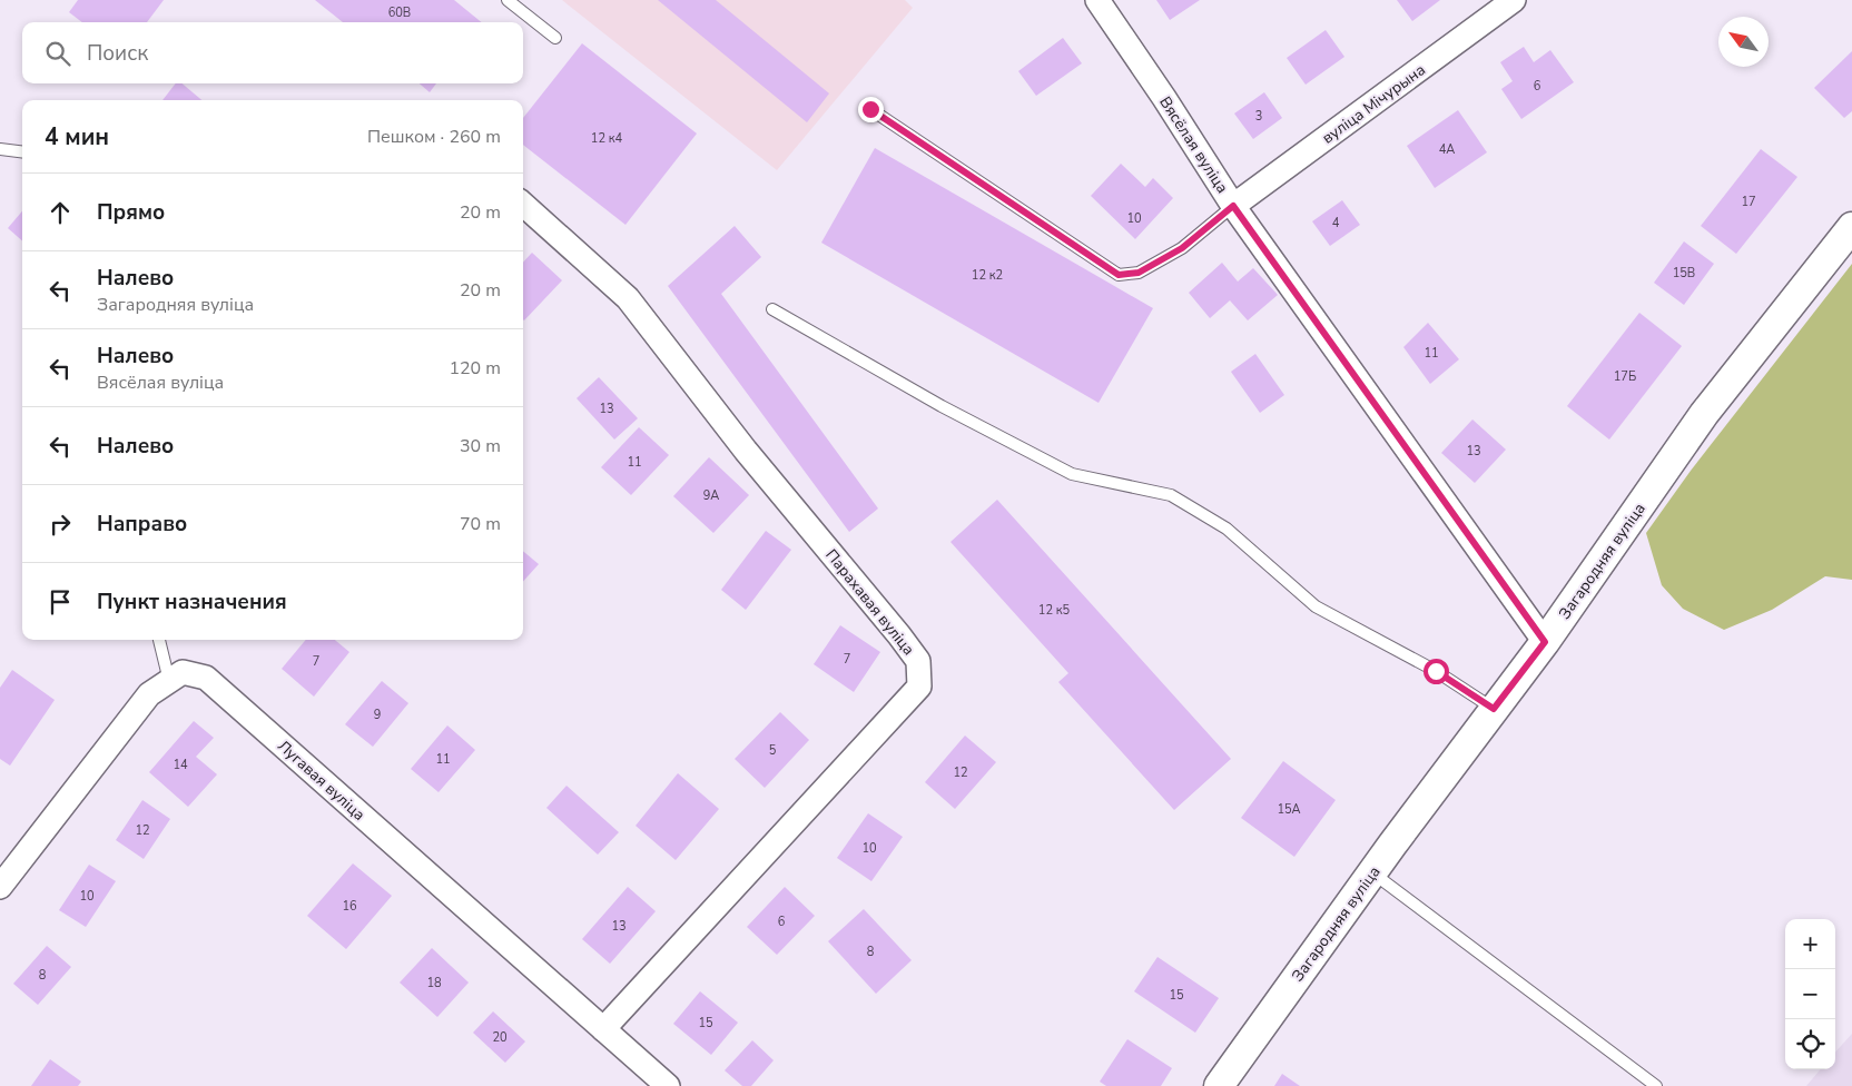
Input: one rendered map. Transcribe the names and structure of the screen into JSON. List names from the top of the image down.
{
  "streets": {
    "street": [
      "вуліца Мічурына",
      "Вясёлая вуліца",
      "Загародняя вуліца",
      "Парахавая вуліца",
      "Лугавая вуліца"
    ]
  },
  "crossings": [
    ["вуліца Мічурына", "Вясёлая вуліца"],
    ["Вясёлая вуліца", "Загародняя вуліца"],
    ["Парахавая вуліца", "Лугавая вуліца"]
  ],
  "house_numbers": [
    "60В",
    "6",
    "3",
    "12 к4",
    "4А",
    "17",
    "10",
    "4",
    "15В",
    "12 к2",
    "11",
    "17Б",
    "13",
    "13",
    "11",
    "9А",
    "12 к5",
    "7",
    "7",
    "9",
    "5",
    "11",
    "14",
    "12",
    "15А",
    "12",
    "10",
    "10",
    "16",
    "6",
    "13",
    "8",
    "8",
    "18",
    "15",
    "15",
    "20"
  ],
  "north": "top left",
  "page": {
    "search": "Поиск",
    "heading": ["4 мин", "Пешком · 260 m"],
    "list": [
      ["Прямо", "20 m"],
      ["Налево", "Загародняя вуліца", "20 m"],
      ["Налево", "Вясёлая вуліца", "120 m"],
      ["Налево", "30 m"],
      ["Направо", "70 m"],
      "Пункт назначения"
    ],
    "map_buttons": ["+", "−"]
  }
}
